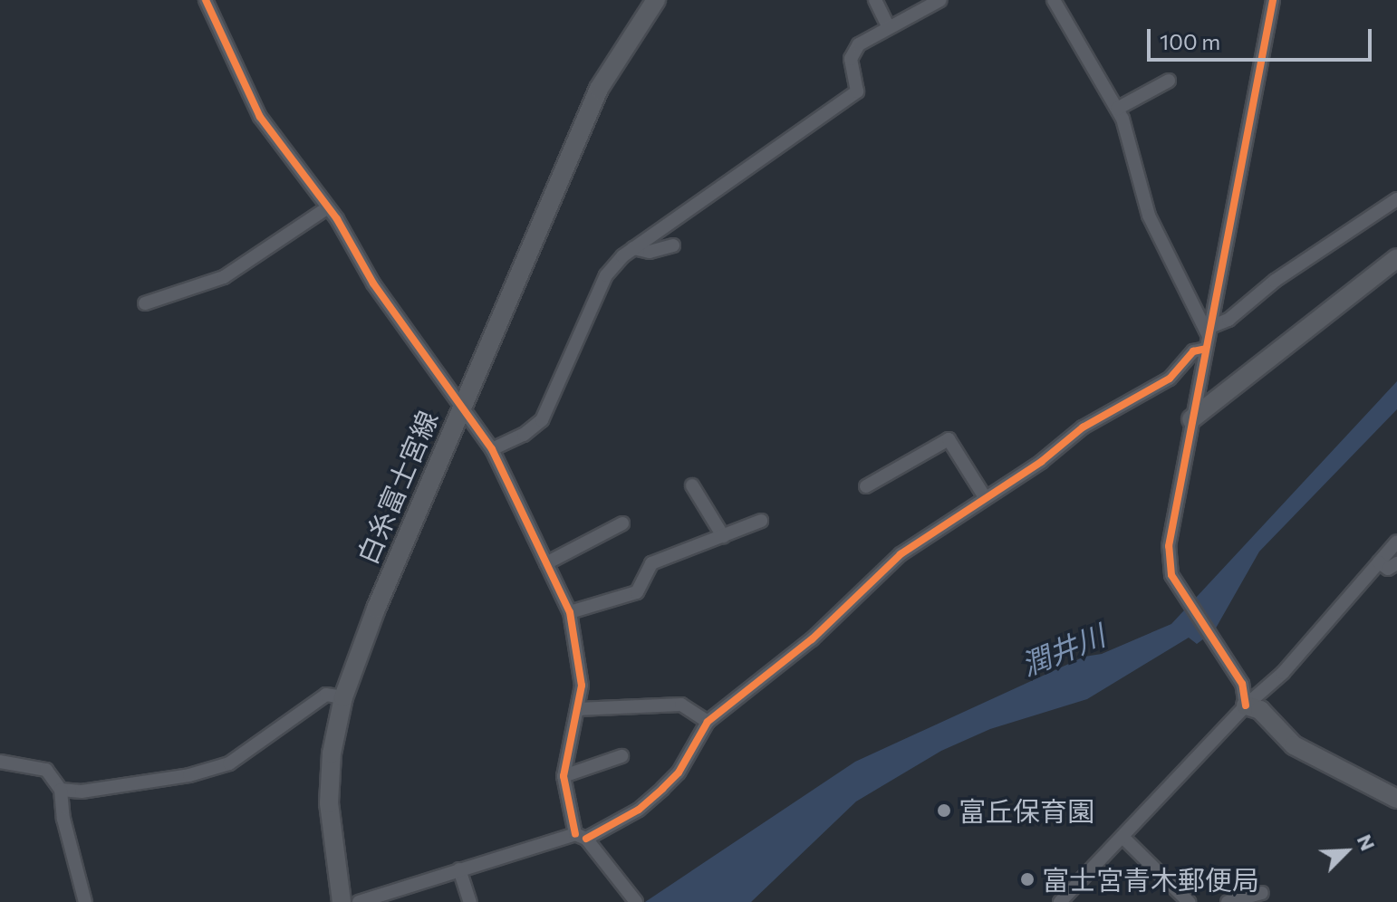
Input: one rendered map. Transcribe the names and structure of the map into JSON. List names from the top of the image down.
{
  "streets": {
    "main road": ["白糸富士宮線"]
  },
  "water": ["潤井川"],
  "places": ["富丘保育園", "富士宮青木郵便局"],
  "scale_bar": "100 m",
  "north": "top right"
}
